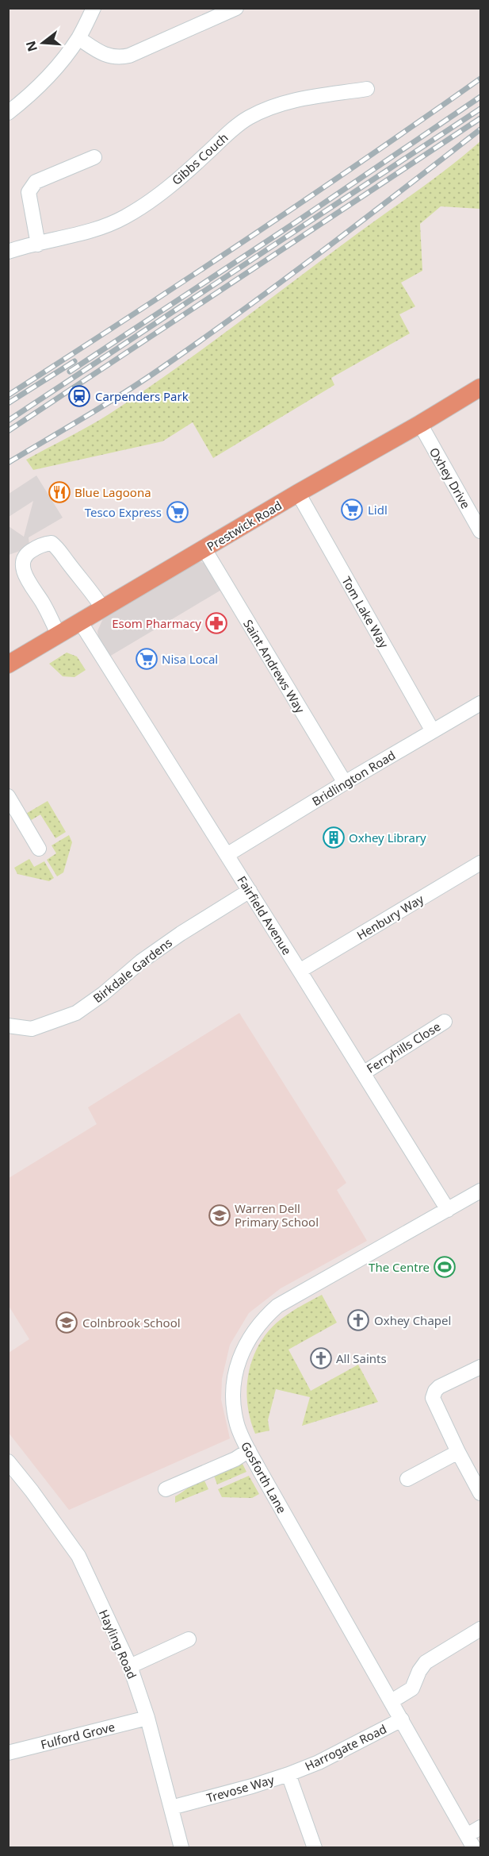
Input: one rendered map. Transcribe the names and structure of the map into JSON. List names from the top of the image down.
{
  "streets": {
    "main road": ["Prestwick Road"],
    "street": [
      "Gibbs Couch",
      "Oxhey Drive",
      "Tom Lake Way",
      "Saint Andrews Way",
      "Bridlington Road",
      "Fairfield Avenue",
      "Henbury Way",
      "Birkdale Gardens",
      "Ferryhills Close",
      "Gosforth Lane",
      "Hayling Road",
      "Fulford Grove",
      "Harrogate Road",
      "Trevose Way"
    ]
  },
  "crossings": [
    ["Oxhey Drive", "Prestwick Road"],
    ["Prestwick Road", "Tom Lake Way"],
    ["Prestwick Road", "Saint Andrews Way"],
    ["Prestwick Road", "Fairfield Avenue"],
    ["Tom Lake Way", "Bridlington Road"],
    ["Saint Andrews Way", "Bridlington Road"],
    ["Bridlington Road", "Fairfield Avenue"],
    ["Fairfield Avenue", "Henbury Way"],
    ["Fairfield Avenue", "Birkdale Gardens"],
    ["Fairfield Avenue", "Ferryhills Close"],
    ["Fairfield Avenue", "Gosforth Lane"],
    ["Gosforth Lane", "Harrogate Road"],
    ["Hayling Road", "Fulford Grove"],
    ["Hayling Road", "Trevose Way"],
    ["Harrogate Road", "Trevose Way"]
  ],
  "places": {
    "station": ["Carpenders Park"],
    "restaurant": ["Blue Lagoona"],
    "supermarket": ["Lidl", "Tesco Express", "Nisa Local"],
    "pharmacy": ["Esom Pharmacy"],
    "building": ["Oxhey Library"],
    "school or university": ["Warren Dell Primary School", "Colnbrook School"],
    "sports": ["The Centre"],
    "church": ["Oxhey Chapel", "All Saints"]
  },
  "north": "left"
}
